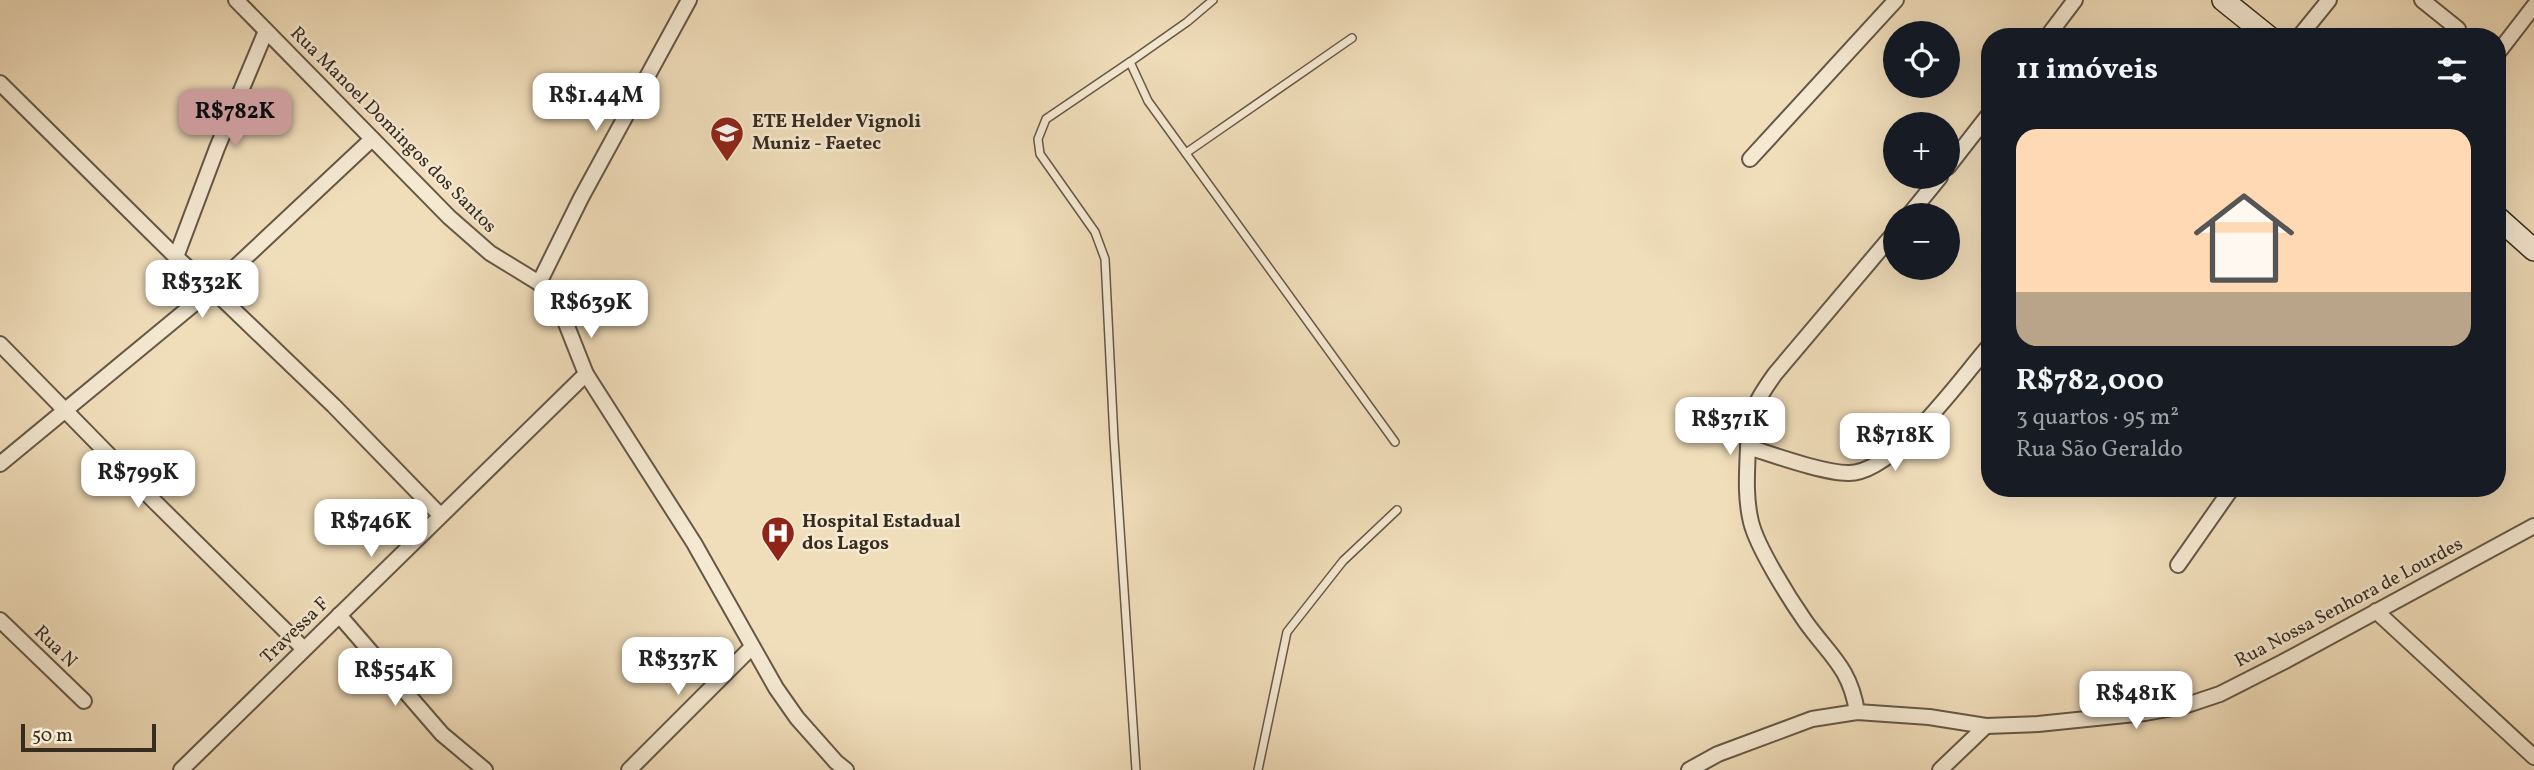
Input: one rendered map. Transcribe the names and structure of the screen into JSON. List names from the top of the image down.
{
  "streets": {
    "street": [
      "Rua Manoel Domingos dos Santos",
      "Rua Nossa Senhora de Lourdes",
      "Travessa F",
      "Rua N"
    ]
  },
  "crossings": [
    ["Rua Manoel Domingos dos Santos", "Travessa F"]
  ],
  "places": {
    "school or university": ["ETE Helder Vignoli Muniz - Faetec"],
    "hospital": ["Hospital Estadual dos Lagos"]
  },
  "scale_bar": "50 m",
  "page": {
    "map_buttons": ["+", "−"],
    "heading": "11 imóveis",
    "price": [
      "R$1.44M",
      "R$782K",
      "R$332K",
      "R$639K",
      "R$371K",
      "R$718K",
      "R$799K",
      "R$746K",
      "R$337K",
      "R$554K",
      "R$481K"
    ],
    "list": [
      {
        "name": "R$782,000",
        "note": "3 quartos · 95 m² · Rua São Geraldo"
      }
    ],
    "scale": "50 m"
  }
}
